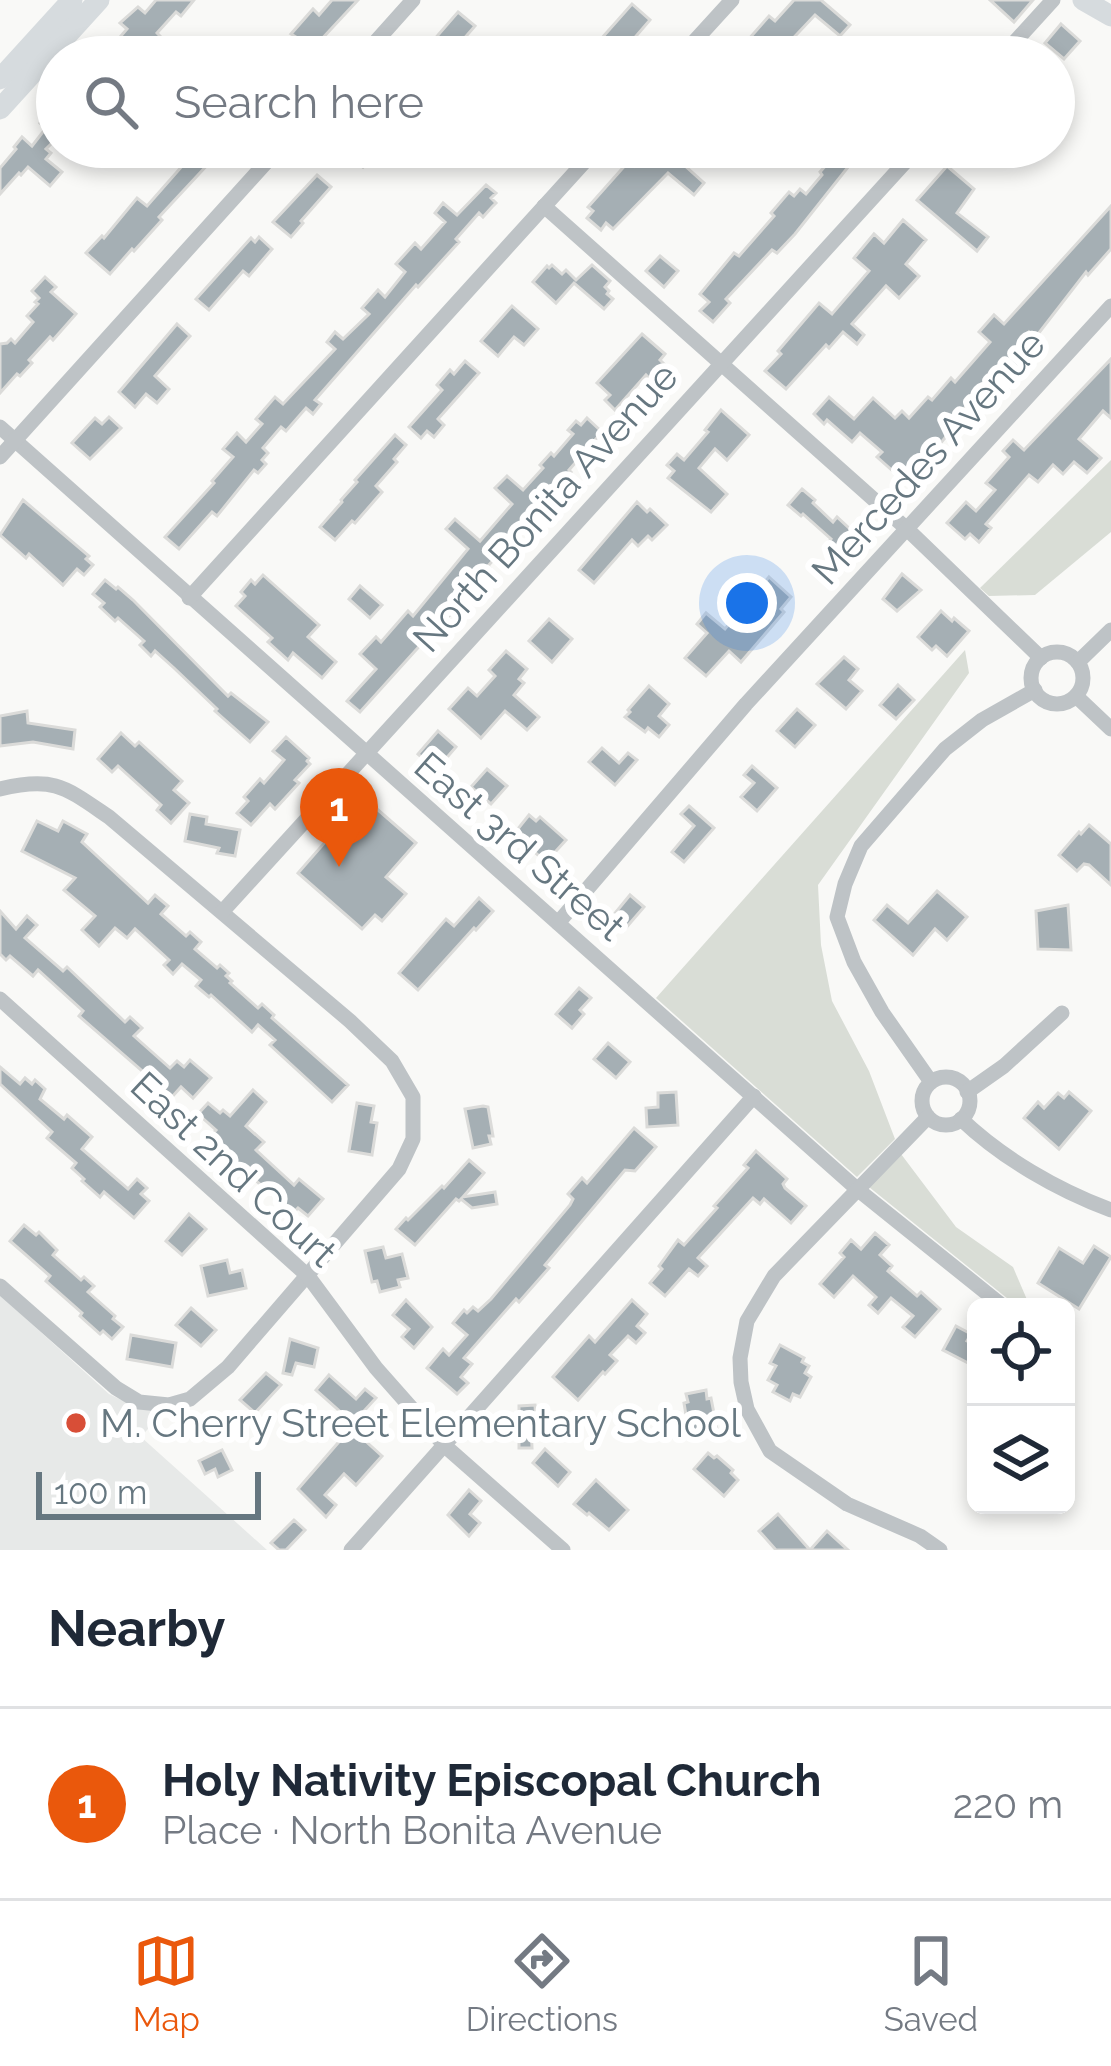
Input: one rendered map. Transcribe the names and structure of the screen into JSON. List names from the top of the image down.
{
  "streets": {
    "street": [
      "Mercedes Avenue",
      "North Bonita Avenue",
      "East 3rd Street",
      "East 2nd Court"
    ]
  },
  "crossings": [
    ["Mercedes Avenue", "East 3rd Street"],
    ["North Bonita Avenue", "East 3rd Street"]
  ],
  "places": ["M. Cherry Street Elementary School"],
  "scale_bar": "100 m",
  "page": {
    "search": "Search here",
    "pins": "1",
    "scale": "100 m",
    "heading": "Nearby",
    "list": [
      {
        "mark": "1",
        "name": "Holy Nativity Episcopal Church",
        "note": "Place · North Bonita Avenue",
        "value": "220 m"
      }
    ],
    "nav": ["Map", "Directions", "Saved"]
  }
}
